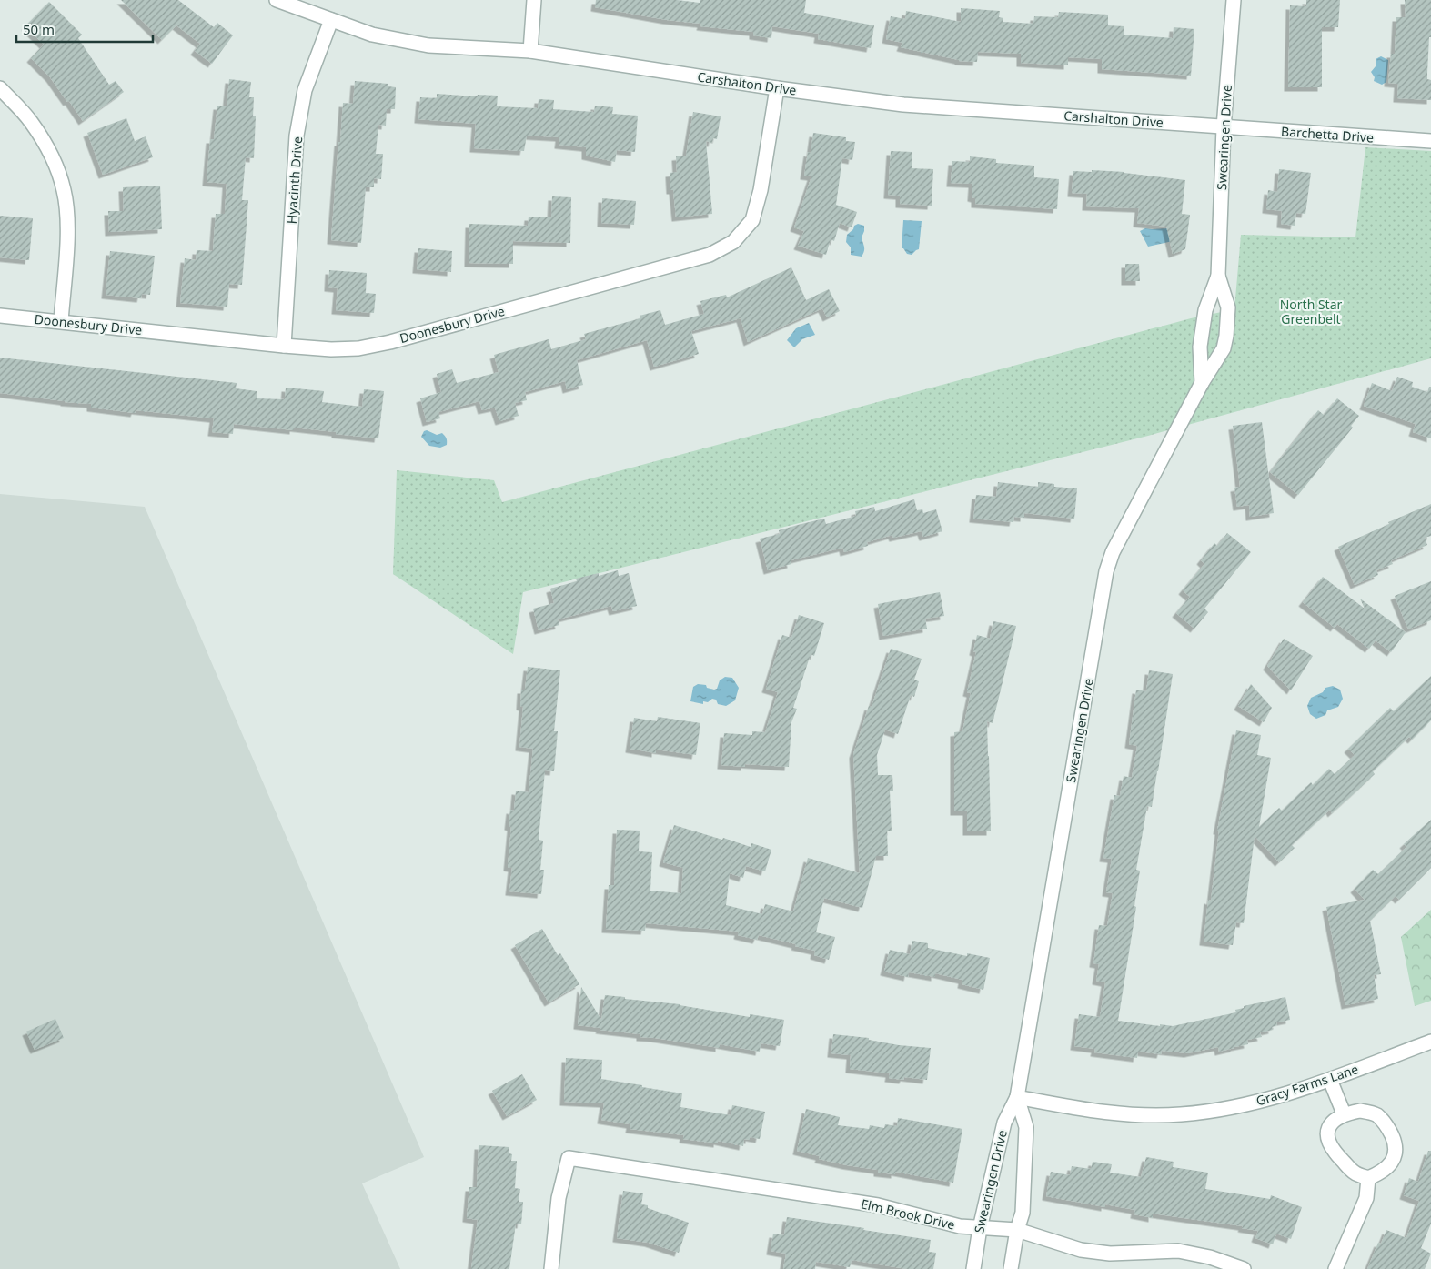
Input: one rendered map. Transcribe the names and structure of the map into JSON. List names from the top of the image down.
{
  "streets": {
    "street": [
      "Carshalton Drive",
      "Barchetta Drive",
      "Swearingen Drive",
      "Hyacinth Drive",
      "Doonesbury Drive",
      "Gracy Farms Lane",
      "Elm Brook Drive"
    ]
  },
  "crossings": [
    ["Carshalton Drive", "Barchetta Drive"],
    ["Carshalton Drive", "Swearingen Drive"],
    ["Carshalton Drive", "Hyacinth Drive"],
    ["Carshalton Drive", "Doonesbury Drive"],
    ["Barchetta Drive", "Swearingen Drive"],
    ["Swearingen Drive", "Gracy Farms Lane"],
    ["Swearingen Drive", "Elm Brook Drive"],
    ["Hyacinth Drive", "Doonesbury Drive"]
  ],
  "parks": ["North Star Greenbelt"],
  "scale_bar": "50 m"
}
